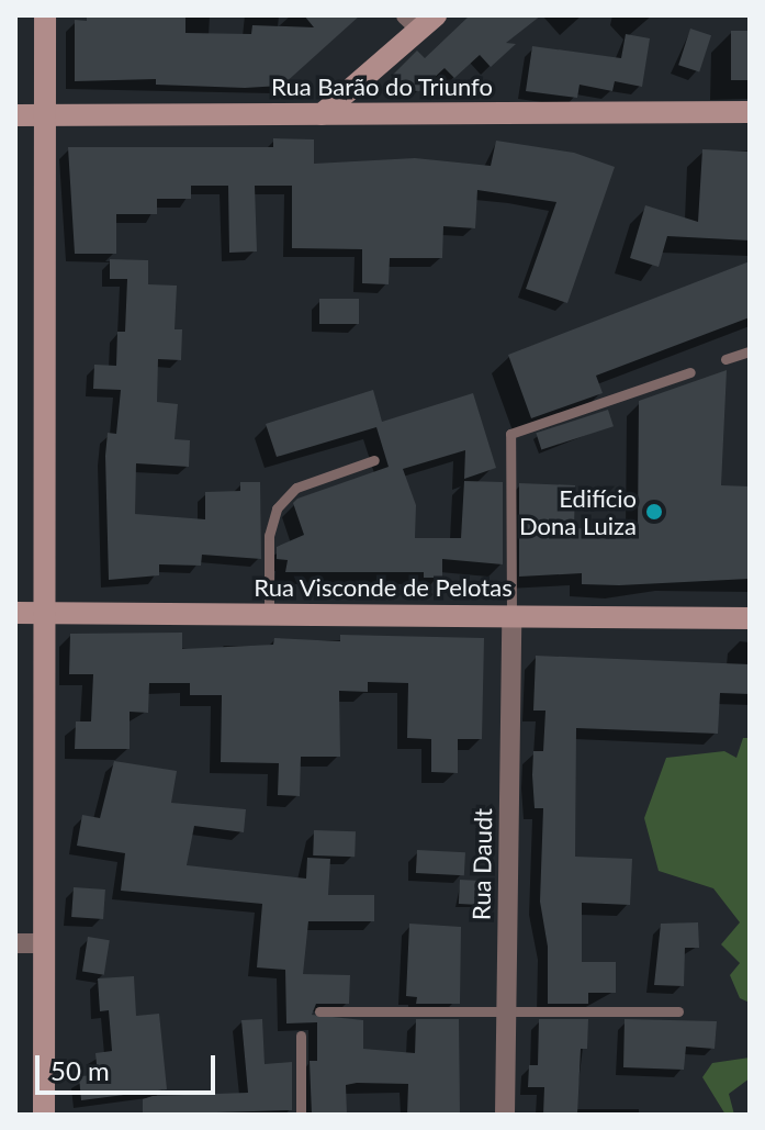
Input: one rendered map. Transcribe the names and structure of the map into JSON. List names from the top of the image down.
{
  "streets": {
    "street": ["Rua Barão do Triunfo", "Rua Visconde de Pelotas", "Rua Daudt"]
  },
  "crossings": [
    ["Rua Visconde de Pelotas", "Rua Daudt"]
  ],
  "places": ["Edifício Dona Luiza"],
  "scale_bar": "50 m"
}
